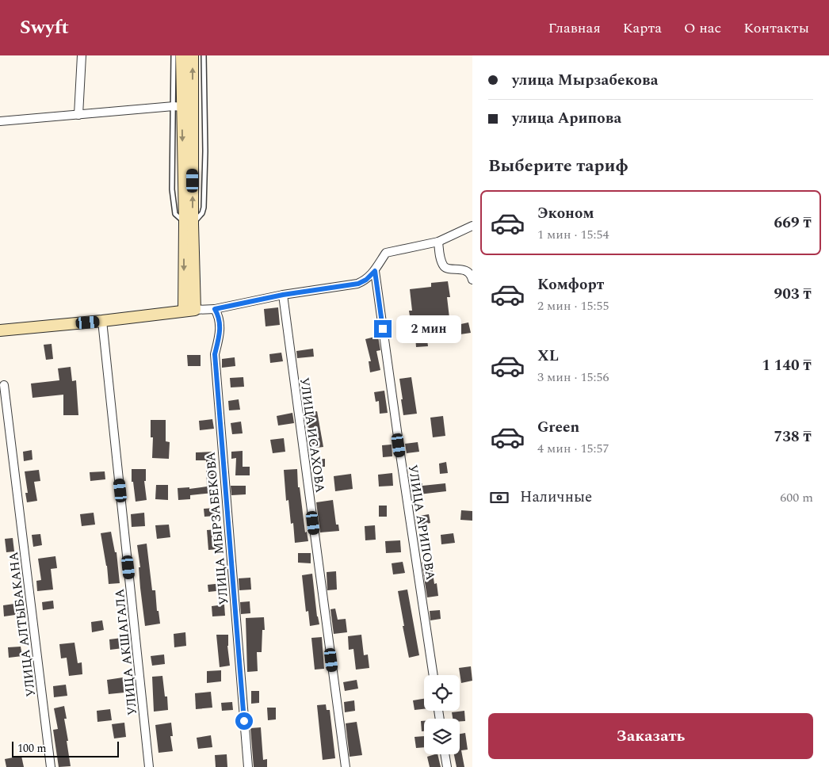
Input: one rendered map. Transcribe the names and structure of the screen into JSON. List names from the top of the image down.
{
  "streets": {
    "street": [
      "УЛИЦА ИСАХОВА",
      "УЛИЦА АРИПОВА",
      "УЛИЦА МЫРЗАБЕКОВА",
      "УЛИЦА АЛТЫБАКАНА",
      "УЛИЦА АКШАГАЛА"
    ]
  },
  "scale_bar": "100 m",
  "page": {
    "header": "Swyft",
    "nav": [
      "Главная",
      "Карта",
      "О нас",
      "Контакты"
    ],
    "banner": ["улица Мырзабекова", "улица Арипова"],
    "heading": "Выберите тариф",
    "list": [
      {
        "name": "Эконом",
        "note": "1 мин · 15:54",
        "value": "669 ₸"
      },
      {
        "name": "Комфорт",
        "note": "2 мин · 15:55",
        "value": "903 ₸"
      },
      {
        "name": "XL",
        "note": "3 мин · 15:56",
        "value": "1 140 ₸"
      },
      {
        "name": "Green",
        "note": "4 мин · 15:57",
        "value": "738 ₸"
      }
    ],
    "bubble": "2 мин",
    "pay": ["Наличные", "600 m"],
    "buttons": "Заказать",
    "scale": "100 m"
  }
}
